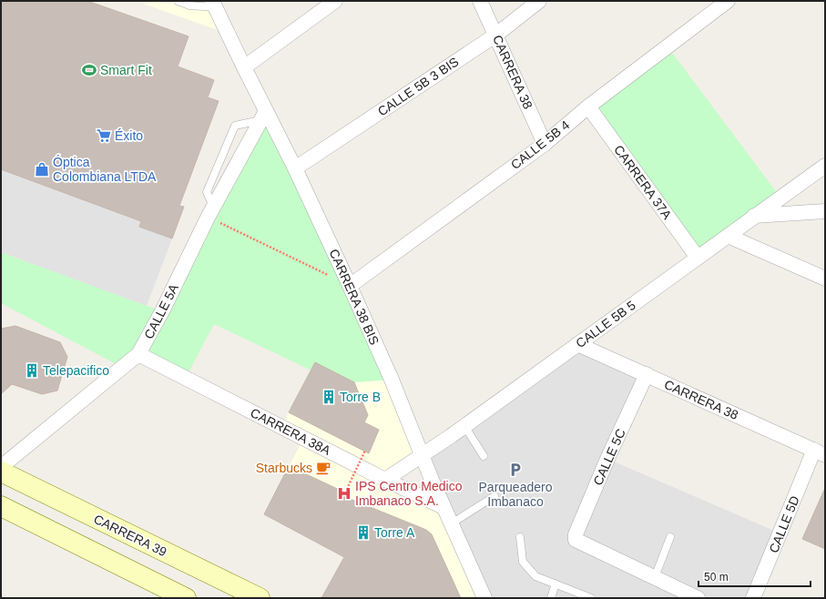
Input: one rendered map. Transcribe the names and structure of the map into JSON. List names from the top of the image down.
{
  "streets": {
    "main road": ["CARRERA 39"],
    "street": [
      "CARRERA 38",
      "CALLE 5B 3 BIS",
      "CALLE 5B 4",
      "CARRERA 37A",
      "CARRERA 38 BIS",
      "CALLE 5A",
      "CALLE 5B 5",
      "CARRERA 38A",
      "CALLE 5C",
      "CALLE 5D"
    ]
  },
  "crossings": [
    ["CARRERA 38", "CALLE 5B 3 BIS"],
    ["CARRERA 38", "CALLE 5B 4"],
    ["CARRERA 38", "CALLE 5B 5"],
    ["CARRERA 38", "CALLE 5C"],
    ["CARRERA 38", "CALLE 5D"],
    ["CALLE 5B 3 BIS", "CARRERA 38 BIS"],
    ["CALLE 5B 4", "CARRERA 37A"],
    ["CALLE 5B 4", "CARRERA 38 BIS"],
    ["CARRERA 37A", "CALLE 5B 5"],
    ["CARRERA 38 BIS", "CALLE 5A"],
    ["CARRERA 38 BIS", "CALLE 5B 5"],
    ["CARRERA 38 BIS", "CARRERA 38A"],
    ["CALLE 5A", "CARRERA 38A"],
    ["CALLE 5B 5", "CARRERA 38A"]
  ],
  "places": {
    "sports": ["Smart Fit"],
    "supermarket": ["Éxito"],
    "shop": ["Óptica Colombiana LTDA"],
    "building": ["Telepacifico", "Torre B", "Torre A"],
    "cafe": ["Starbucks"],
    "parking": ["Parqueadero Imbanaco"],
    "hospital": ["IPS Centro Medico Imbanaco S.A."]
  },
  "scale_bar": "50 m"
}
